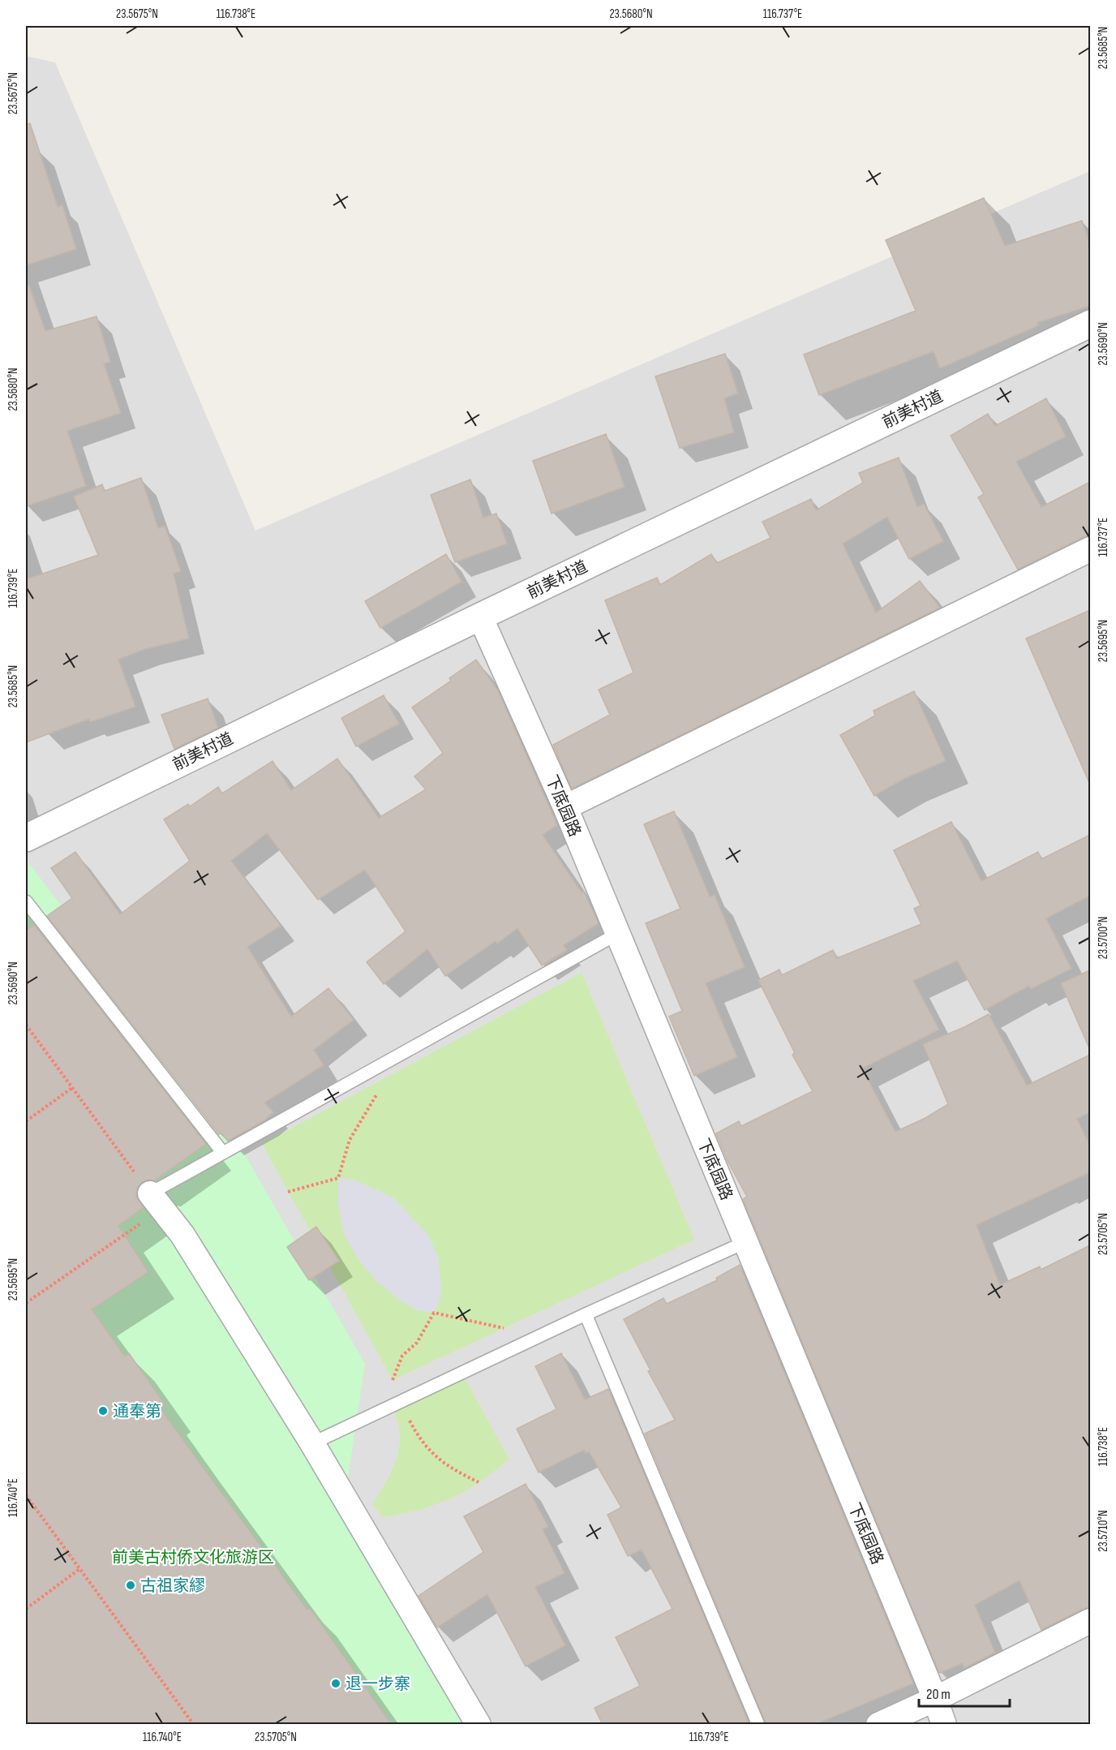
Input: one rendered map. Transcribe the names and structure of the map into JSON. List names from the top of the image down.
{
  "streets": {
    "street": ["前美村道", "下底园路"]
  },
  "crossings": [
    ["前美村道", "下底园路"]
  ],
  "parks": ["前美古村侨文化旅游区"],
  "places": ["通奉第", "古祖家繆", "退一步寨"],
  "scale_bar": "20 m",
  "coordinates": [
    "23.5675°N",
    "116.738°E",
    "23.5680°N",
    "116.737°E",
    "23.5685°N",
    "23.5690°N",
    "116.739°E",
    "23.5695°N",
    "23.5700°N",
    "23.5705°N",
    "116.740°E",
    "23.5710°N"
  ]
}
